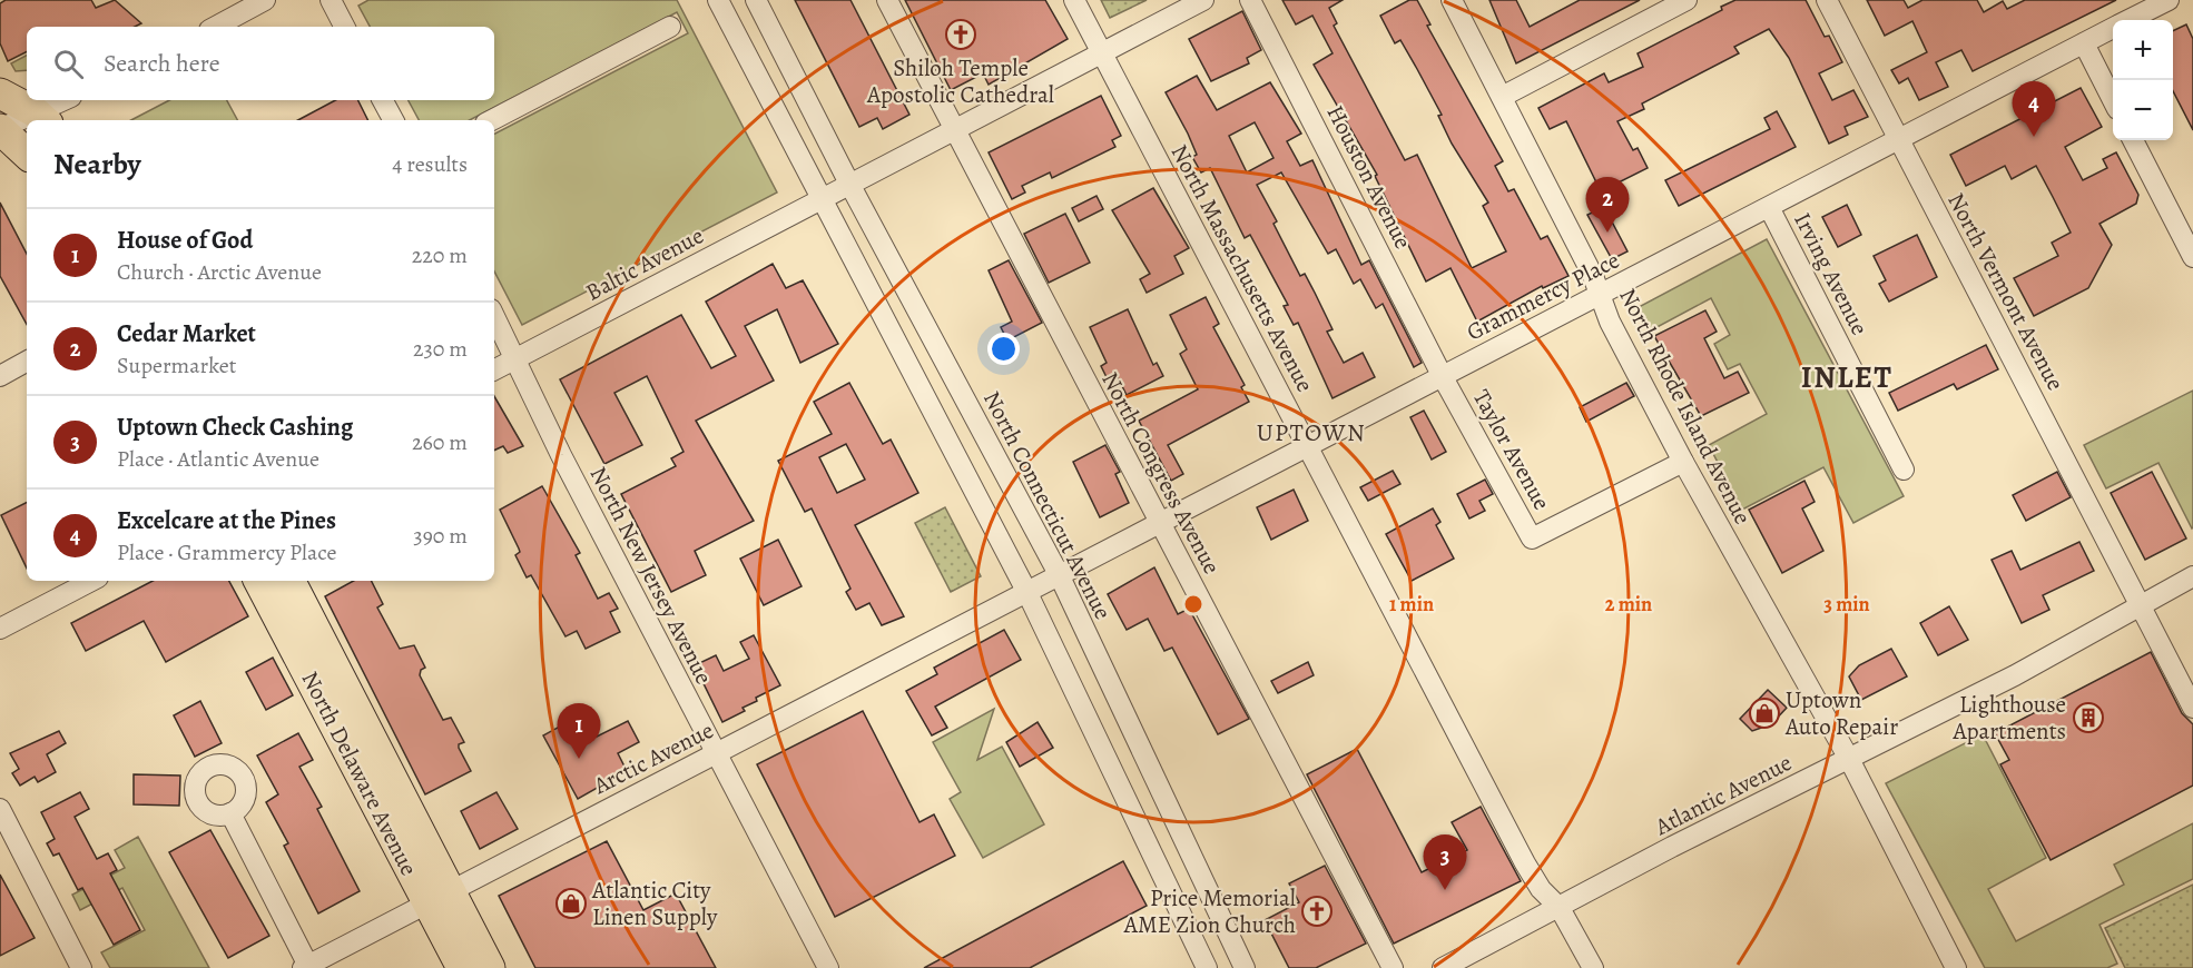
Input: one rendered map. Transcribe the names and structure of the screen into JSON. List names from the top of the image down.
{
  "streets": {
    "highway": ["North Delaware Avenue"],
    "street": [
      "Houston Avenue",
      "Baltic Avenue",
      "North Massachusetts Avenue",
      "Irving Avenue",
      "North Vermont Avenue",
      "Grammercy Place",
      "North Rhode Island Avenue",
      "Taylor Avenue",
      "North Congress Avenue",
      "North Connecticut Avenue",
      "North New Jersey Avenue",
      "Arctic Avenue",
      "Atlantic Avenue"
    ]
  },
  "crossings": [
    ["Houston Avenue", "Grammercy Place"],
    ["Houston Avenue", "Taylor Avenue"],
    ["Baltic Avenue", "North Massachusetts Avenue"],
    ["Baltic Avenue", "North Congress Avenue"],
    ["Baltic Avenue", "North Connecticut Avenue"],
    ["Baltic Avenue", "North New Jersey Avenue"],
    ["North Massachusetts Avenue", "Grammercy Place"],
    ["North Massachusetts Avenue", "Atlantic Avenue"],
    ["Irving Avenue", "Grammercy Place"],
    ["North Vermont Avenue", "Grammercy Place"],
    ["North Vermont Avenue", "Atlantic Avenue"],
    ["Grammercy Place", "North Rhode Island Avenue"],
    ["Grammercy Place", "Taylor Avenue"],
    ["Grammercy Place", "North Congress Avenue"],
    ["Grammercy Place", "North Connecticut Avenue"],
    ["Grammercy Place", "Arctic Avenue"],
    ["North Rhode Island Avenue", "Taylor Avenue"],
    ["North Rhode Island Avenue", "Atlantic Avenue"],
    ["North New Jersey Avenue", "Arctic Avenue"],
    ["Arctic Avenue", "North Delaware Avenue"]
  ],
  "districts": ["INLET", "UPTOWN"],
  "places": {
    "church": ["Shiloh Temple Apostolic Cathedral", "Price Memorial AME Zion Church"],
    "shop": ["Uptown Auto Repair", "Atlantic City Linen Supply"],
    "building": ["Lighthouse Apartments"]
  },
  "page": {
    "map_buttons": ["+", "−"],
    "search": "Search here",
    "pins": [
      "4",
      "2",
      "1",
      "3"
    ],
    "heading": ["Nearby", "4 results"],
    "list": [
      {
        "mark": "1",
        "name": "House of God",
        "note": "Church · Arctic Avenue",
        "value": "220 m"
      },
      {
        "mark": "2",
        "name": "Cedar Market",
        "note": "Supermarket",
        "value": "230 m"
      },
      {
        "mark": "3",
        "name": "Uptown Check Cashing",
        "note": "Place · Atlantic Avenue",
        "value": "260 m"
      },
      {
        "mark": "4",
        "name": "Excelcare at the Pines",
        "note": "Place · Grammercy Place",
        "value": "390 m"
      }
    ]
  },
  "rings": ["1 min", "2 min", "3 min"]
}
